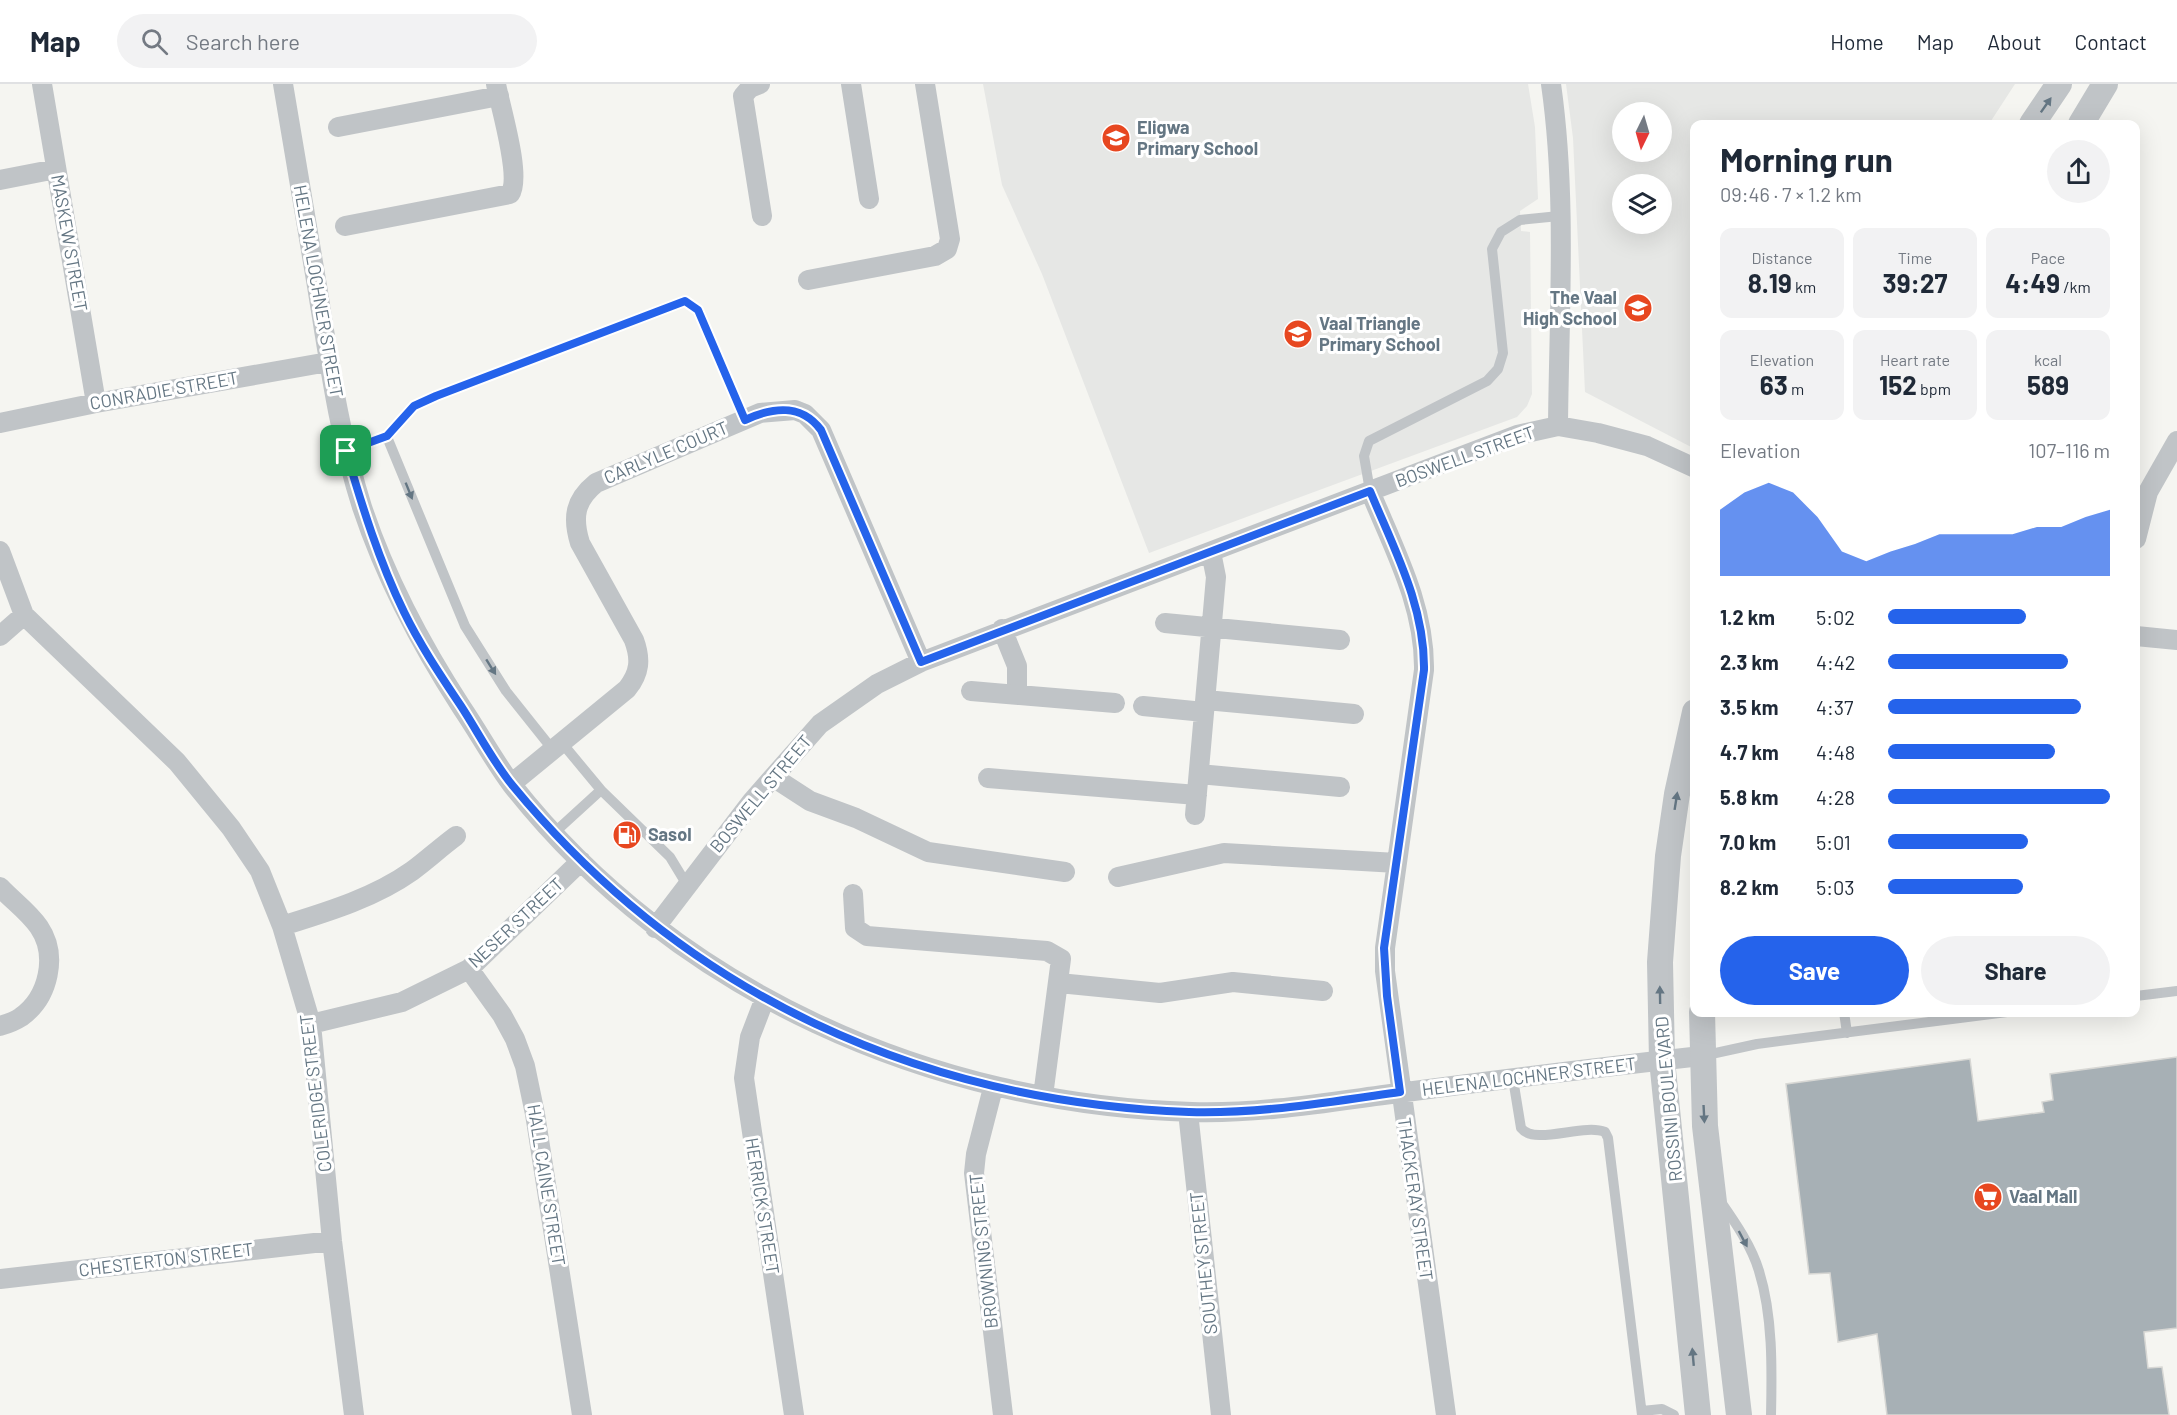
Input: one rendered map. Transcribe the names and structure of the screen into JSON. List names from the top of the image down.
{
  "streets": {
    "street": [
      "MASKEW STREET",
      "HELENA LOCHNER STREET",
      "CONRADIE STREET",
      "CARLYLE COURT",
      "BOSWELL STREET",
      "NESER STREET",
      "COLERIDGE STREET",
      "ROSSINI BOULEVARD",
      "HALL CAINE STREET",
      "THACKERAY STREET",
      "HERRICK STREET",
      "BROWNING STREET",
      "CHESTERTON STREET",
      "SOUTHEY STREET"
    ]
  },
  "crossings": [
    ["MASKEW STREET", "CONRADIE STREET"],
    ["HELENA LOCHNER STREET", "CONRADIE STREET"],
    ["HELENA LOCHNER STREET", "CARLYLE COURT"],
    ["HELENA LOCHNER STREET", "BOSWELL STREET"],
    ["HELENA LOCHNER STREET", "NESER STREET"],
    ["HELENA LOCHNER STREET", "ROSSINI BOULEVARD"],
    ["HELENA LOCHNER STREET", "THACKERAY STREET"],
    ["HELENA LOCHNER STREET", "HERRICK STREET"],
    ["HELENA LOCHNER STREET", "BROWNING STREET"],
    ["HELENA LOCHNER STREET", "SOUTHEY STREET"],
    ["CARLYLE COURT", "BOSWELL STREET"],
    ["BOSWELL STREET", "THACKERAY STREET"],
    ["NESER STREET", "COLERIDGE STREET"],
    ["NESER STREET", "HALL CAINE STREET"],
    ["COLERIDGE STREET", "CHESTERTON STREET"]
  ],
  "places": {
    "school or university": ["Eligwa Primary School", "The Vaal High School", "Vaal Triangle Primary School"],
    "fuel station": ["Sasol"],
    "supermarket": ["Vaal Mall"]
  },
  "north": "bottom",
  "page": {
    "header": "Map",
    "search": "Search here",
    "nav": [
      "Home",
      "Map",
      "About",
      "Contact"
    ],
    "heading": ["Morning run", "09:46 · 7 × 1.2 km"],
    "stats": [
      ["Distance", "8.19 km"],
      ["Time", "39:27"],
      ["Pace", "4:49 /km"],
      ["Elevation", "63 m"],
      ["Heart rate", "152 bpm"],
      ["kcal", "589"]
    ],
    "chart": ["Elevation", "107–116 m"],
    "list": [
      {
        "name": "1.2 km",
        "note": "5:02"
      },
      {
        "name": "2.3 km",
        "note": "4:42"
      },
      {
        "name": "3.5 km",
        "note": "4:37"
      },
      {
        "name": "4.7 km",
        "note": "4:48"
      },
      {
        "name": "5.8 km",
        "note": "4:28"
      },
      {
        "name": "7.0 km",
        "note": "5:01"
      },
      {
        "name": "8.2 km",
        "note": "5:03"
      }
    ],
    "buttons": ["Save", "Share"]
  }
}
